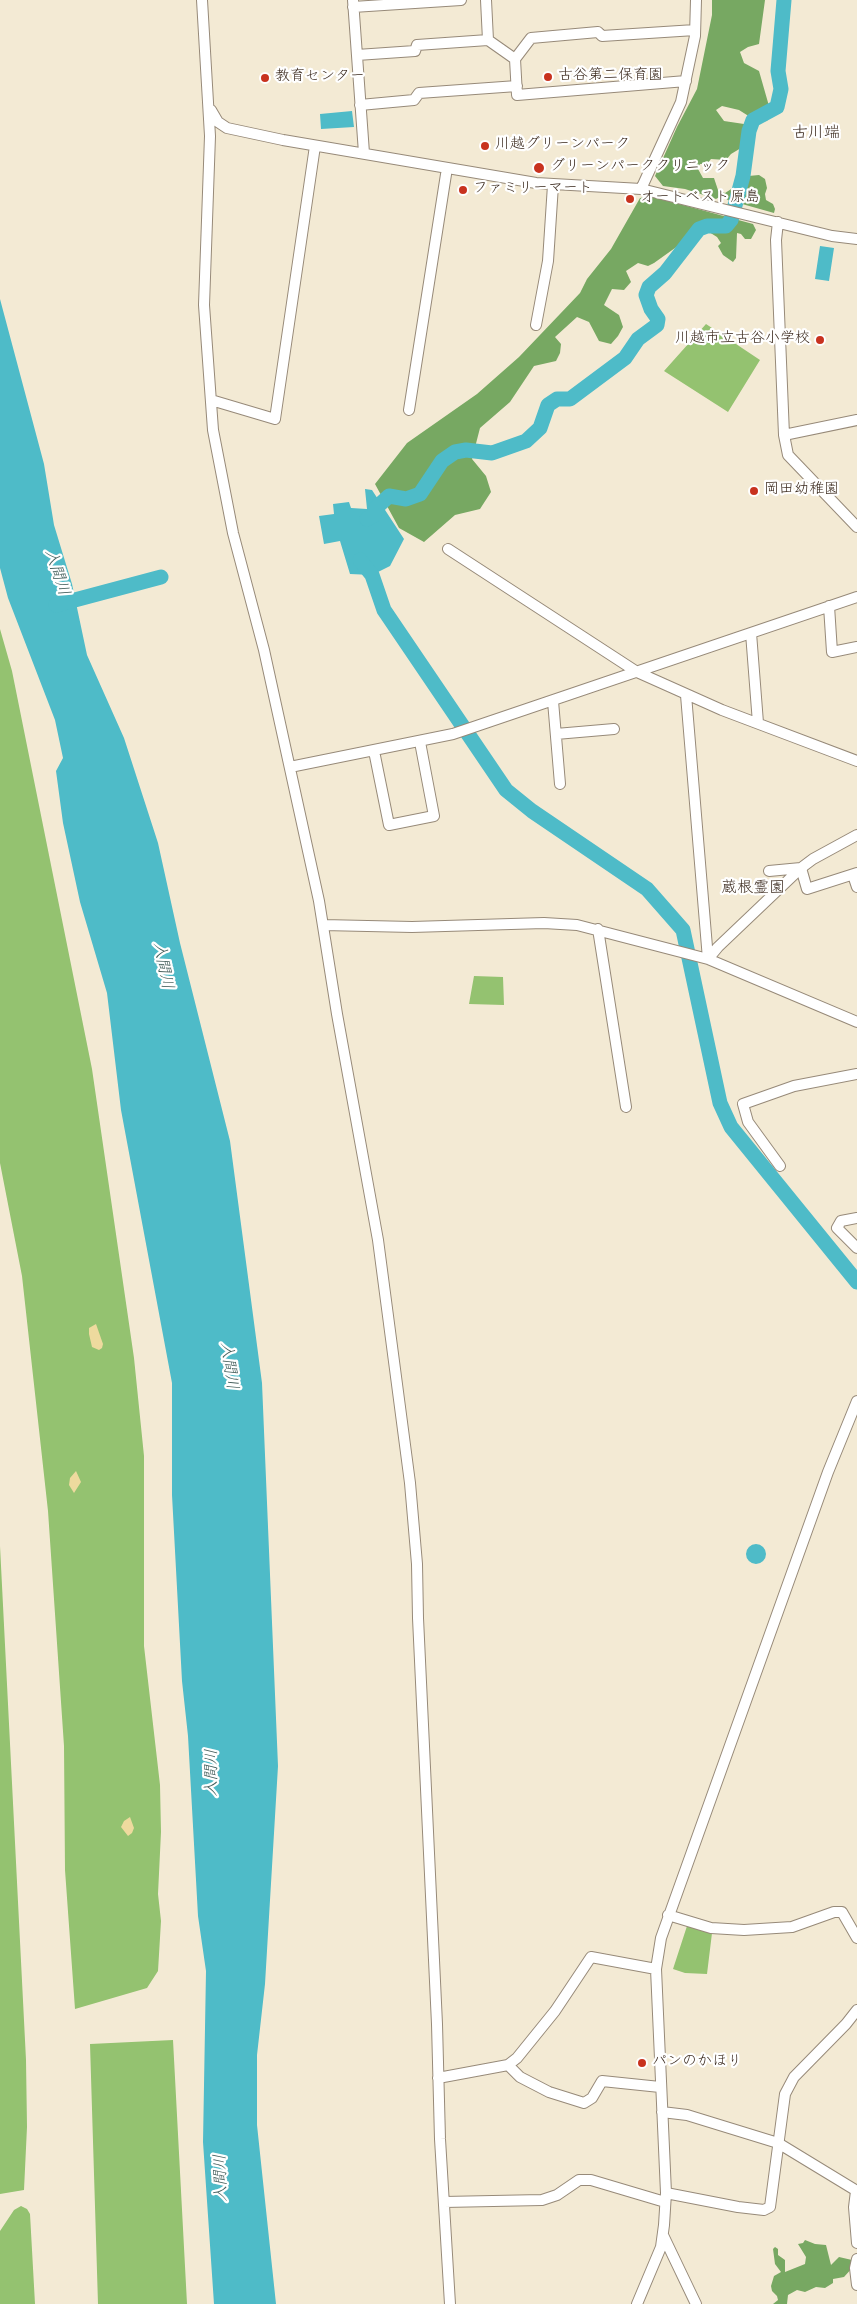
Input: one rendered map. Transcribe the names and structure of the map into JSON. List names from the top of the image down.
{
  "districts": ["古川端", "蔵根霊園"],
  "water": ["入間川"],
  "places": [
    "古谷第二保育園",
    "教育センター",
    "川越グリーンパーク",
    "グリーンパーククリニック",
    "ファミリーマート",
    "オートベスト原島",
    "川越市立古谷小学校",
    "岡田幼稚園",
    "パンのかほり"
  ]
}
